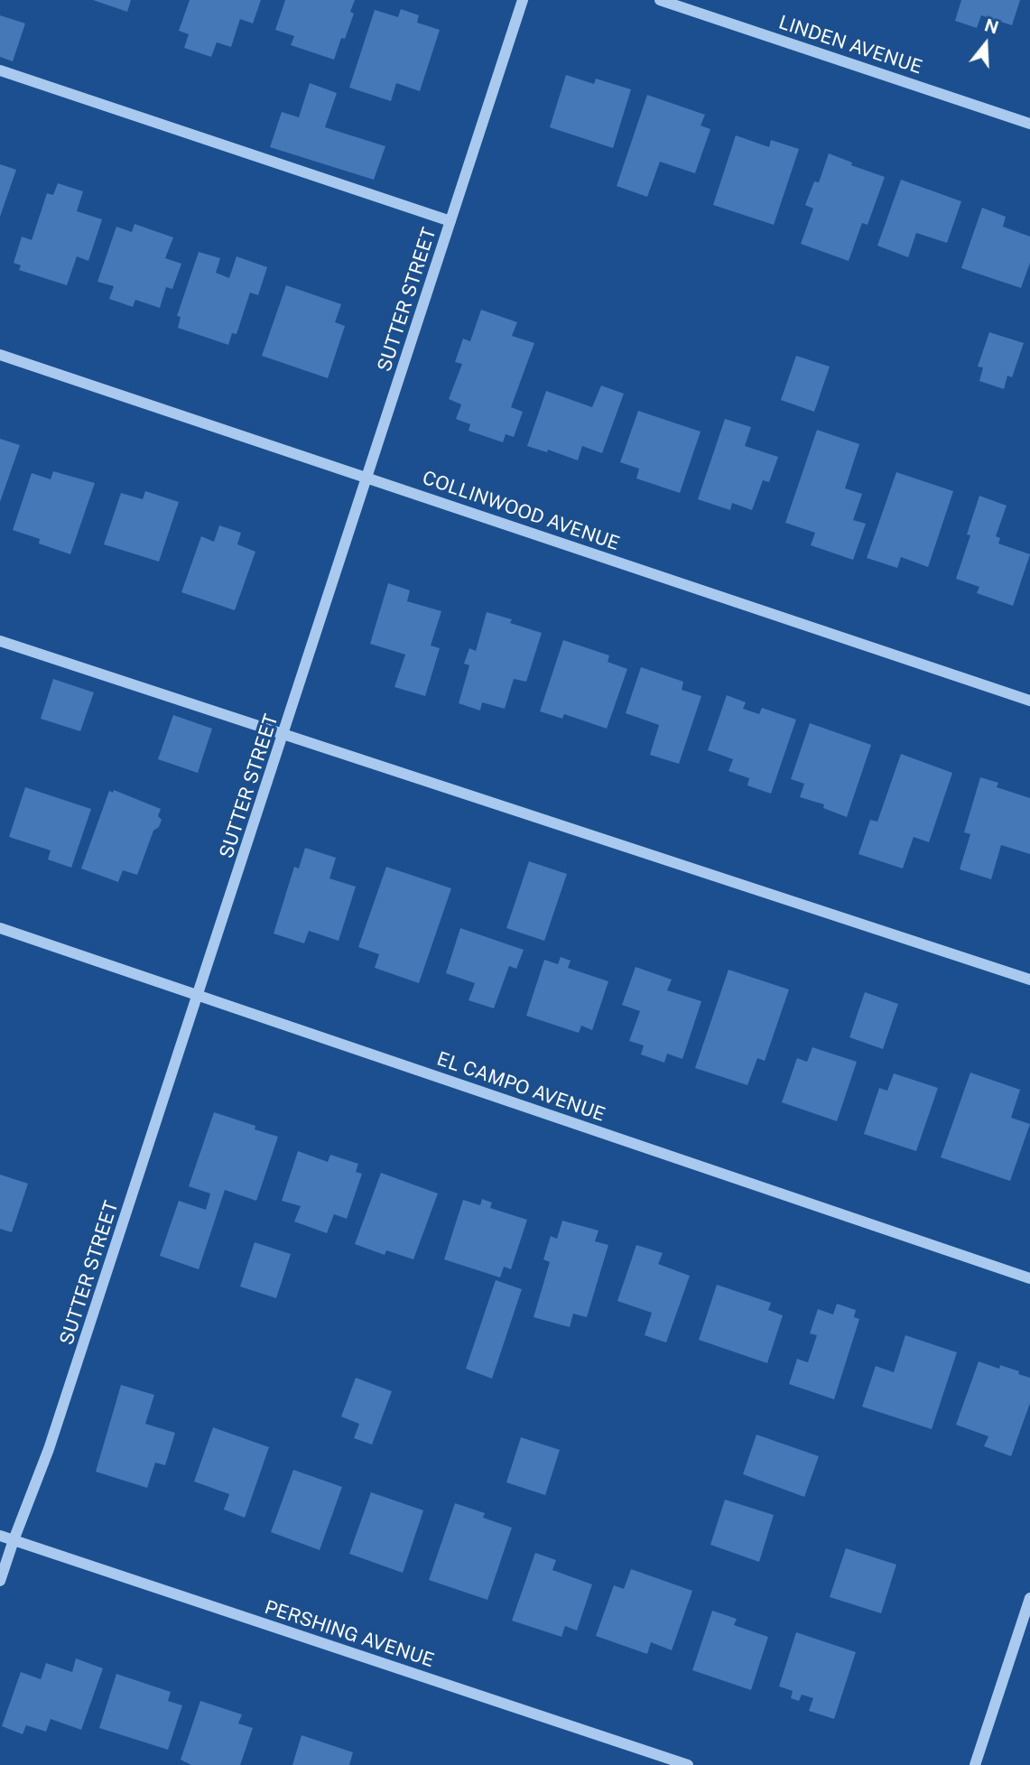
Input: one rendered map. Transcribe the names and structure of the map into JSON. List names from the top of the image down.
{
  "streets": {
    "street": [
      "LINDEN AVENUE",
      "SUTTER STREET",
      "COLLINWOOD AVENUE",
      "EL CAMPO AVENUE",
      "PERSHING AVENUE"
    ]
  },
  "crossings": [
    ["SUTTER STREET", "COLLINWOOD AVENUE"],
    ["SUTTER STREET", "EL CAMPO AVENUE"],
    ["SUTTER STREET", "PERSHING AVENUE"]
  ],
  "north": "top"
}
